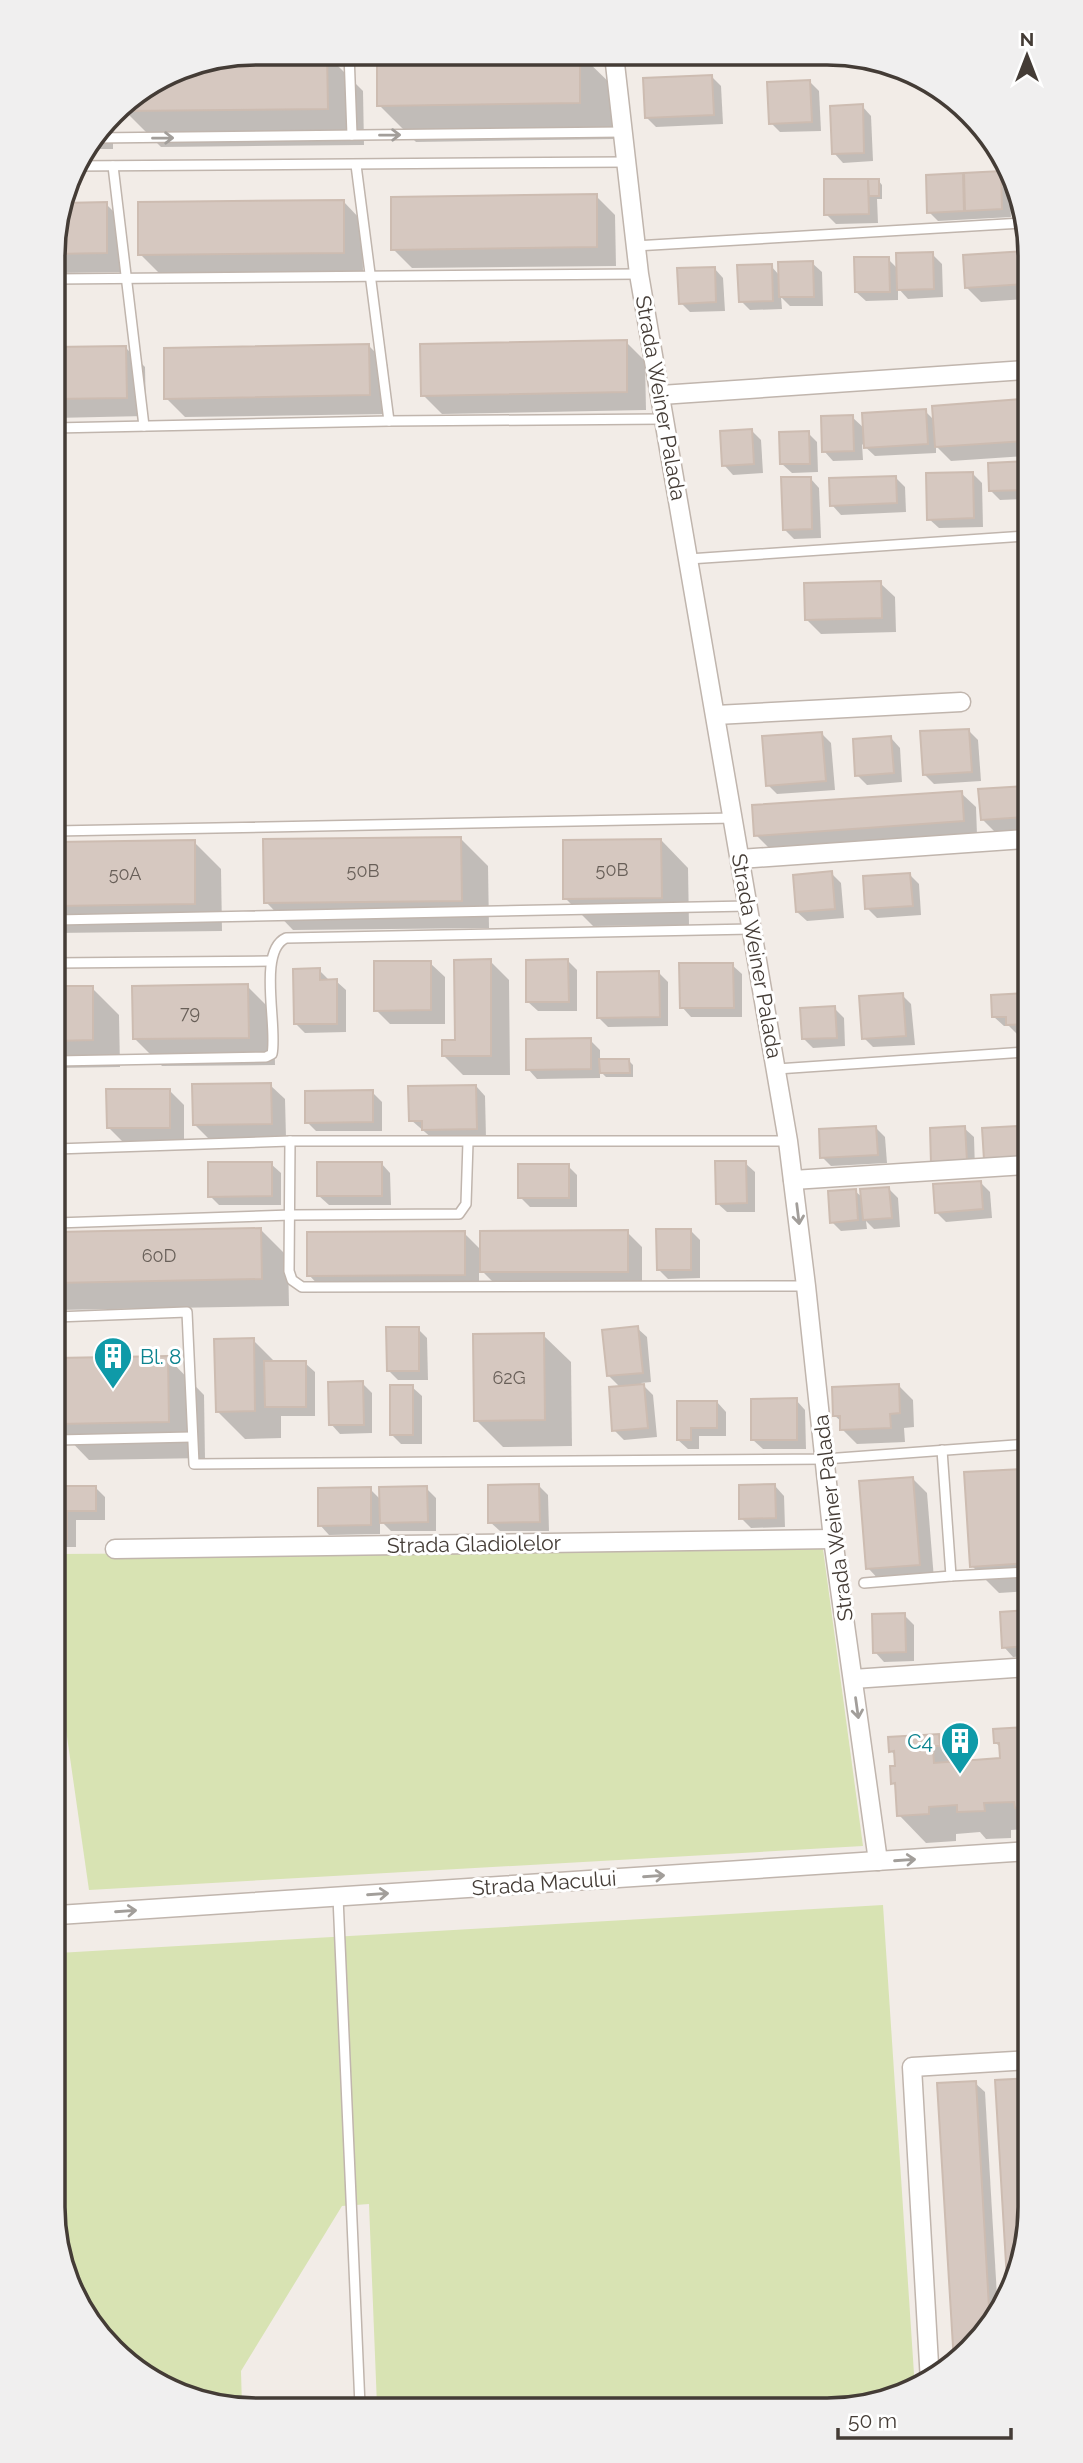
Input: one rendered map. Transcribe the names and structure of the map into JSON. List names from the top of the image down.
{
  "streets": {
    "street": ["Strada Weiner Palada", "Strada Gladiolelor", "Strada Macului"]
  },
  "crossings": [
    ["Strada Weiner Palada", "Strada Gladiolelor"],
    ["Strada Weiner Palada", "Strada Macului"]
  ],
  "one_way": ["Strada Macului"],
  "places": {
    "building": ["Bl. 8", "C4"]
  },
  "house_numbers": [
    "50B",
    "50B",
    "50A",
    "79",
    "60D",
    "62G"
  ],
  "scale_bar": "50 m",
  "north": "top"
}
